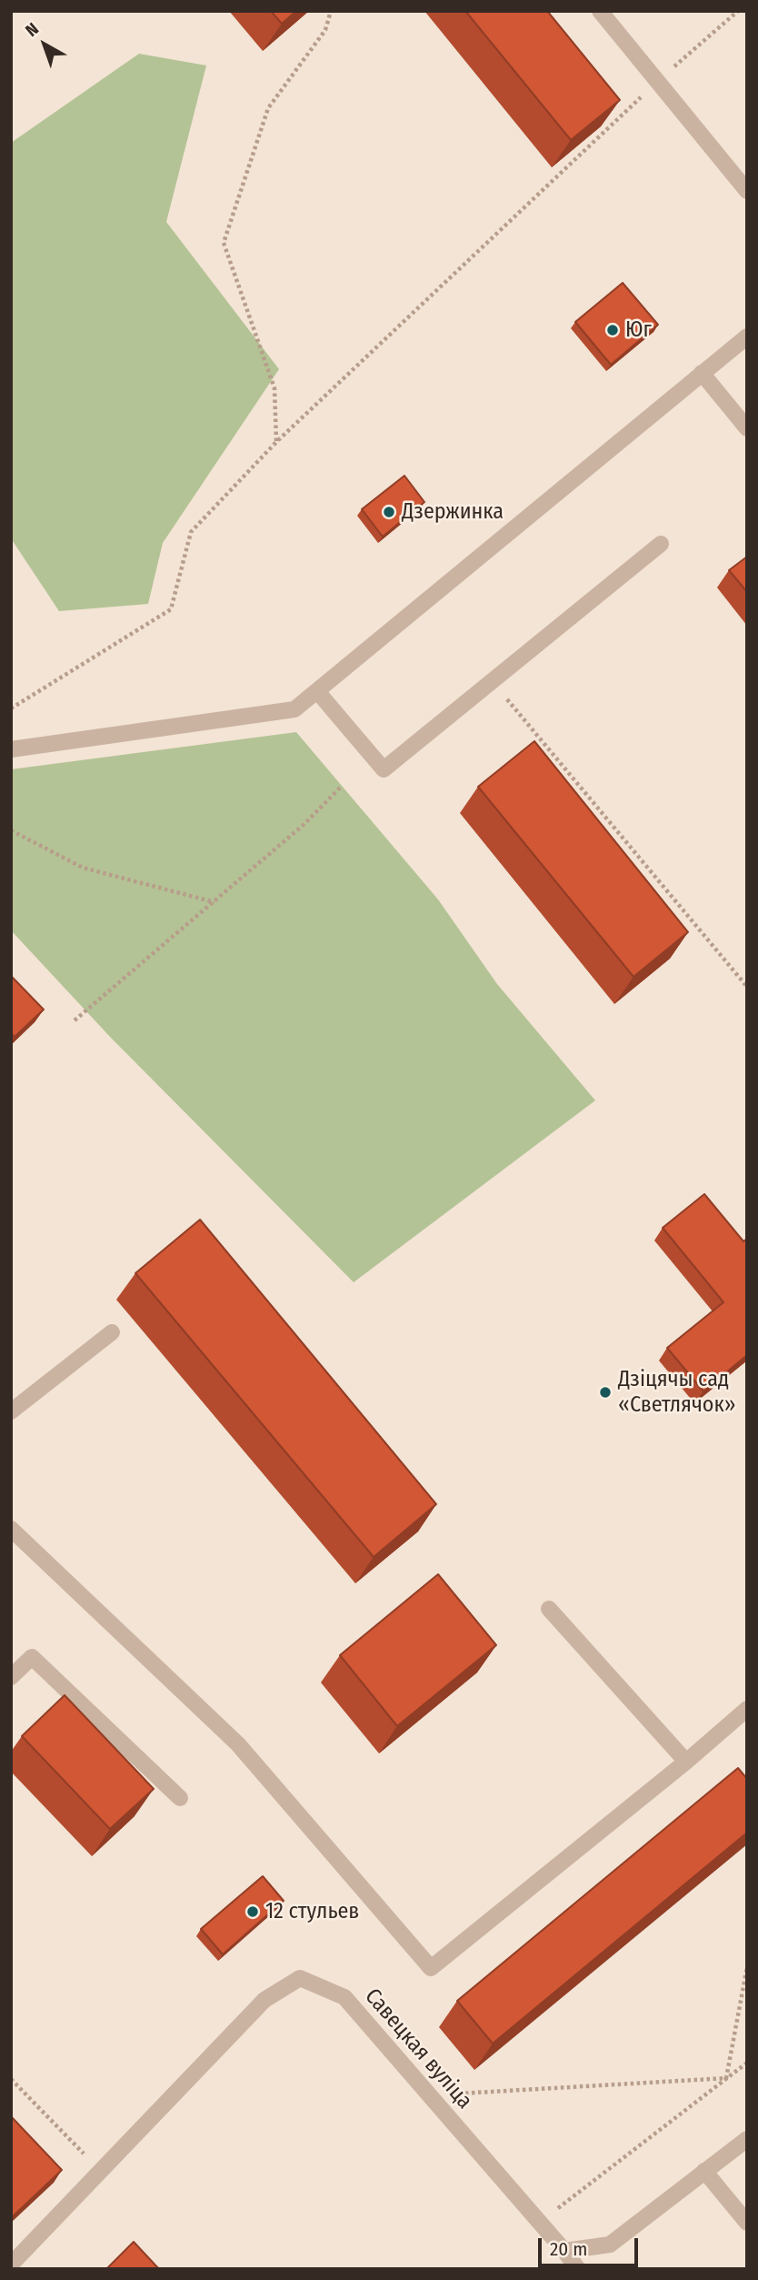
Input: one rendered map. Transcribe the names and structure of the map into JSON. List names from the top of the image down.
{
  "streets": {
    "street": ["Савецкая вуліца"]
  },
  "places": [
    "Юг",
    "Дзержинка",
    "Дзіцячы сад «Светлячок»",
    "12 стульев"
  ],
  "scale_bar": "20 m",
  "north": "top left"
}
